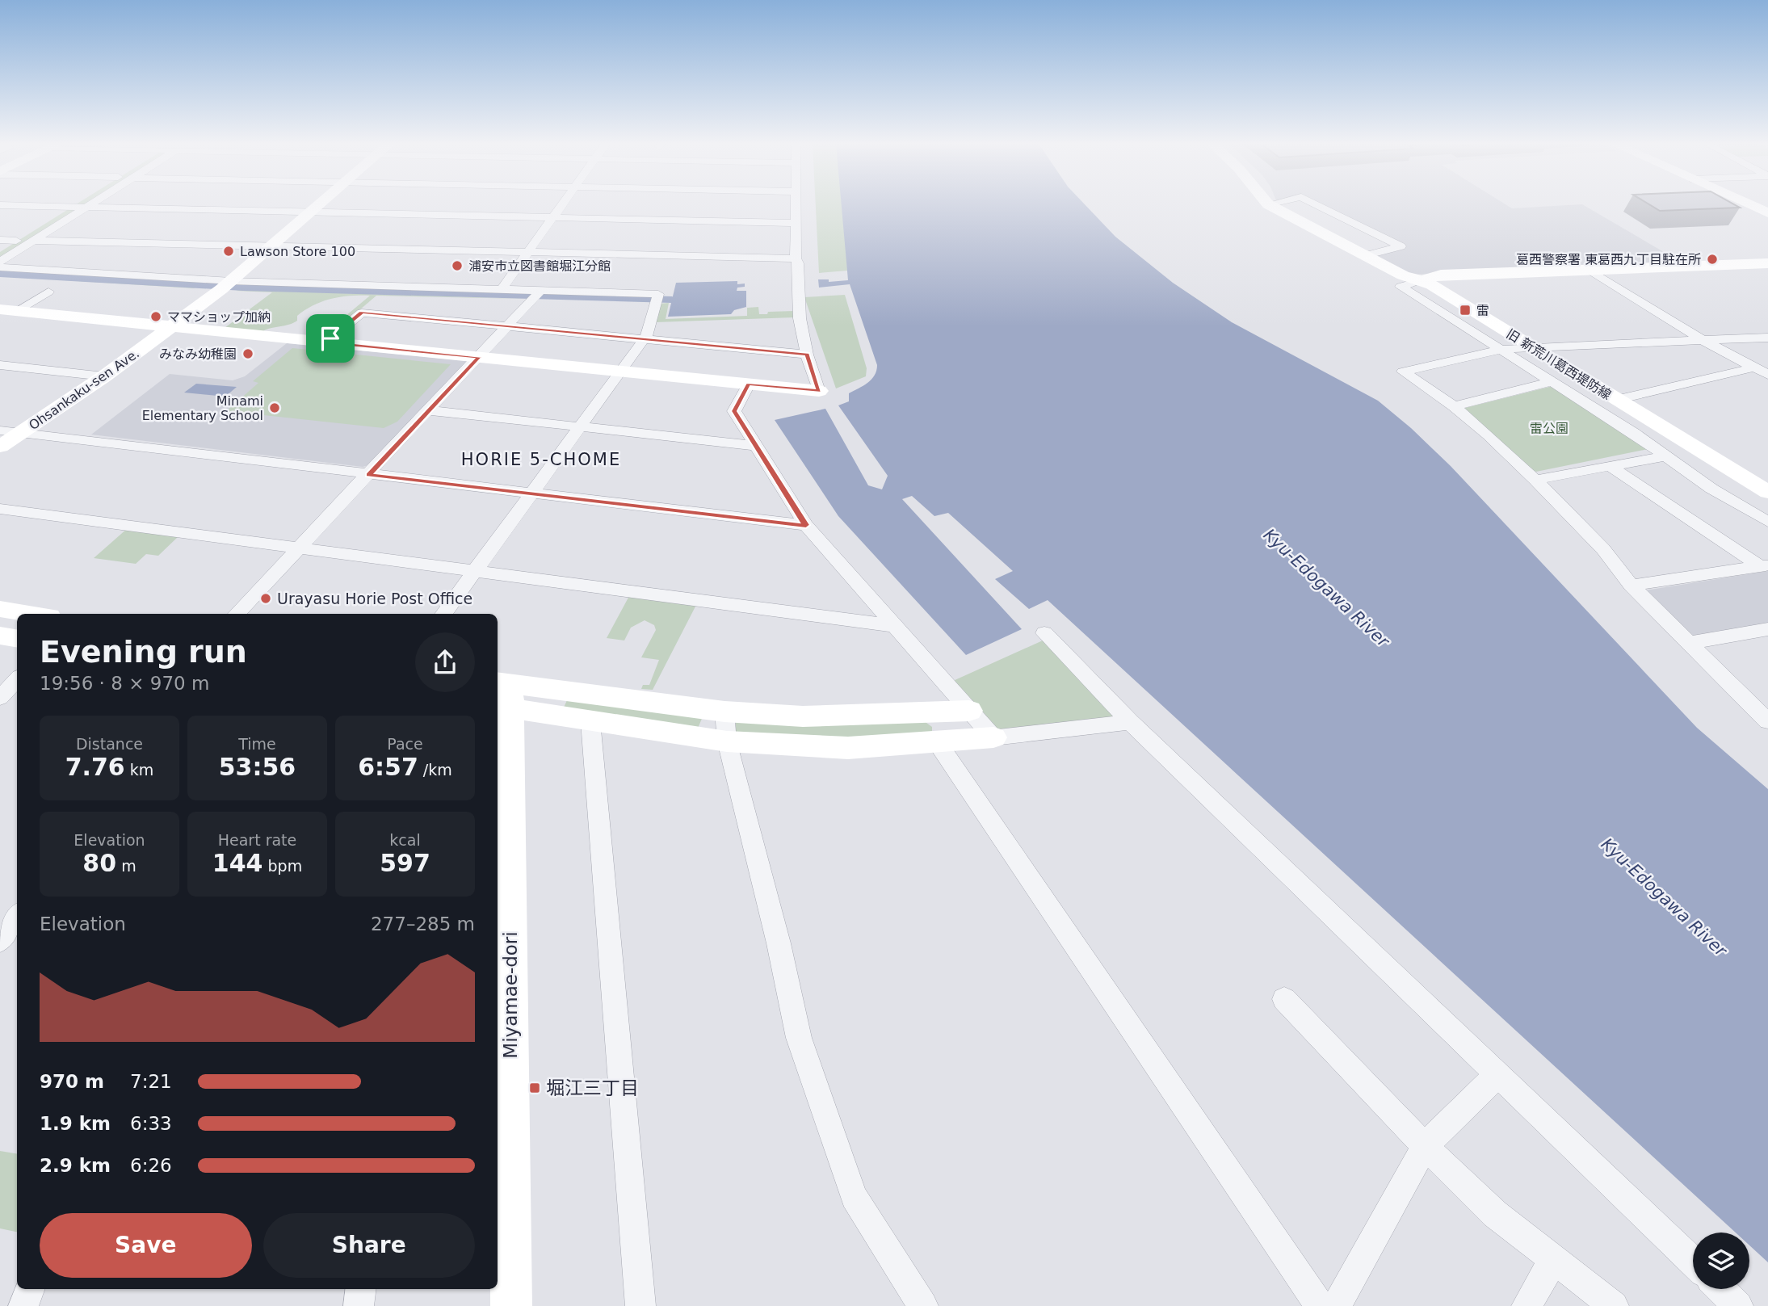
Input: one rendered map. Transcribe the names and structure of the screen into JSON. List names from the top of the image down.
{
  "streets": {
    "street": ["旧 新荒川葛西堤防線", "Ohsankaku-sen Ave.", "Miyamae-dori"]
  },
  "districts": ["HORIE 5-CHOME"],
  "water": ["Kyu-Edogawa River"],
  "parks": ["雷公園"],
  "places": {
    "other": [
      "Lawson Store 100",
      "葛西警察署 東葛西九丁目駐在所",
      "浦安市立図書館堀江分館",
      "ママショップ加納",
      "みなみ幼稚園",
      "Minami Elementary School",
      "Urayasu Horie Post Office"
    ],
    "transit": ["雷", "堀江三丁目"]
  },
  "page": {
    "heading": ["Evening run", "19:56 · 8 × 970 m"],
    "stats": [
      ["Distance", "7.76 km"],
      ["Time", "53:56"],
      ["Pace", "6:57 /km"],
      ["Elevation", "80 m"],
      ["Heart rate", "144 bpm"],
      ["kcal", "597"]
    ],
    "chart": ["Elevation", "277–285 m"],
    "list": [
      {
        "name": "970 m",
        "note": "7:21"
      },
      {
        "name": "1.9 km",
        "note": "6:33"
      },
      {
        "name": "2.9 km",
        "note": "6:26"
      }
    ],
    "buttons": ["Save", "Share"]
  }
}
